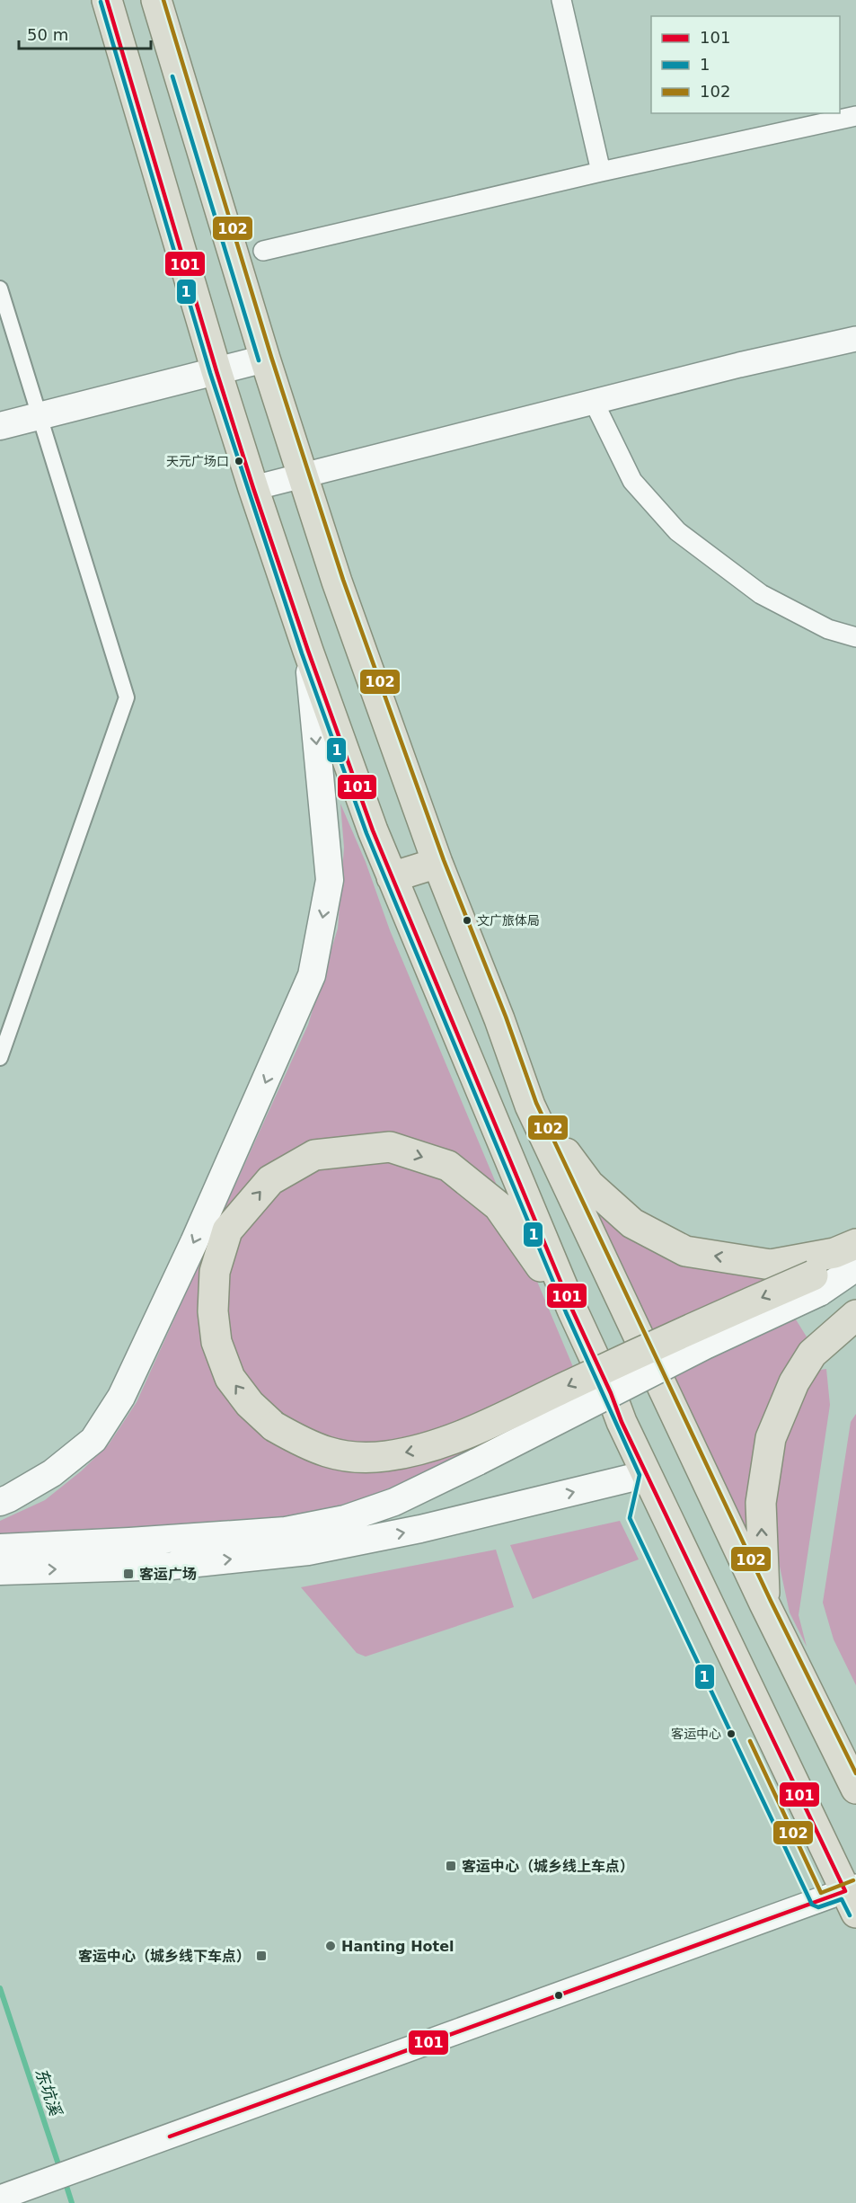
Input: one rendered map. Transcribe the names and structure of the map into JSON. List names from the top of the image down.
{
  "water": ["东坑溪"],
  "places": {
    "other": [
      "天元广场口",
      "文广旅体局",
      "客运中心",
      "Hanting Hotel"
    ],
    "transit": ["客运广场", "客运中心（城乡线上车点）", "客运中心（城乡线下车点）"]
  },
  "lines": ["transit line 101", "transit line 102", "transit line 1"],
  "legend": ["101", "1", "102"],
  "scale_bar": "50 m"
}
